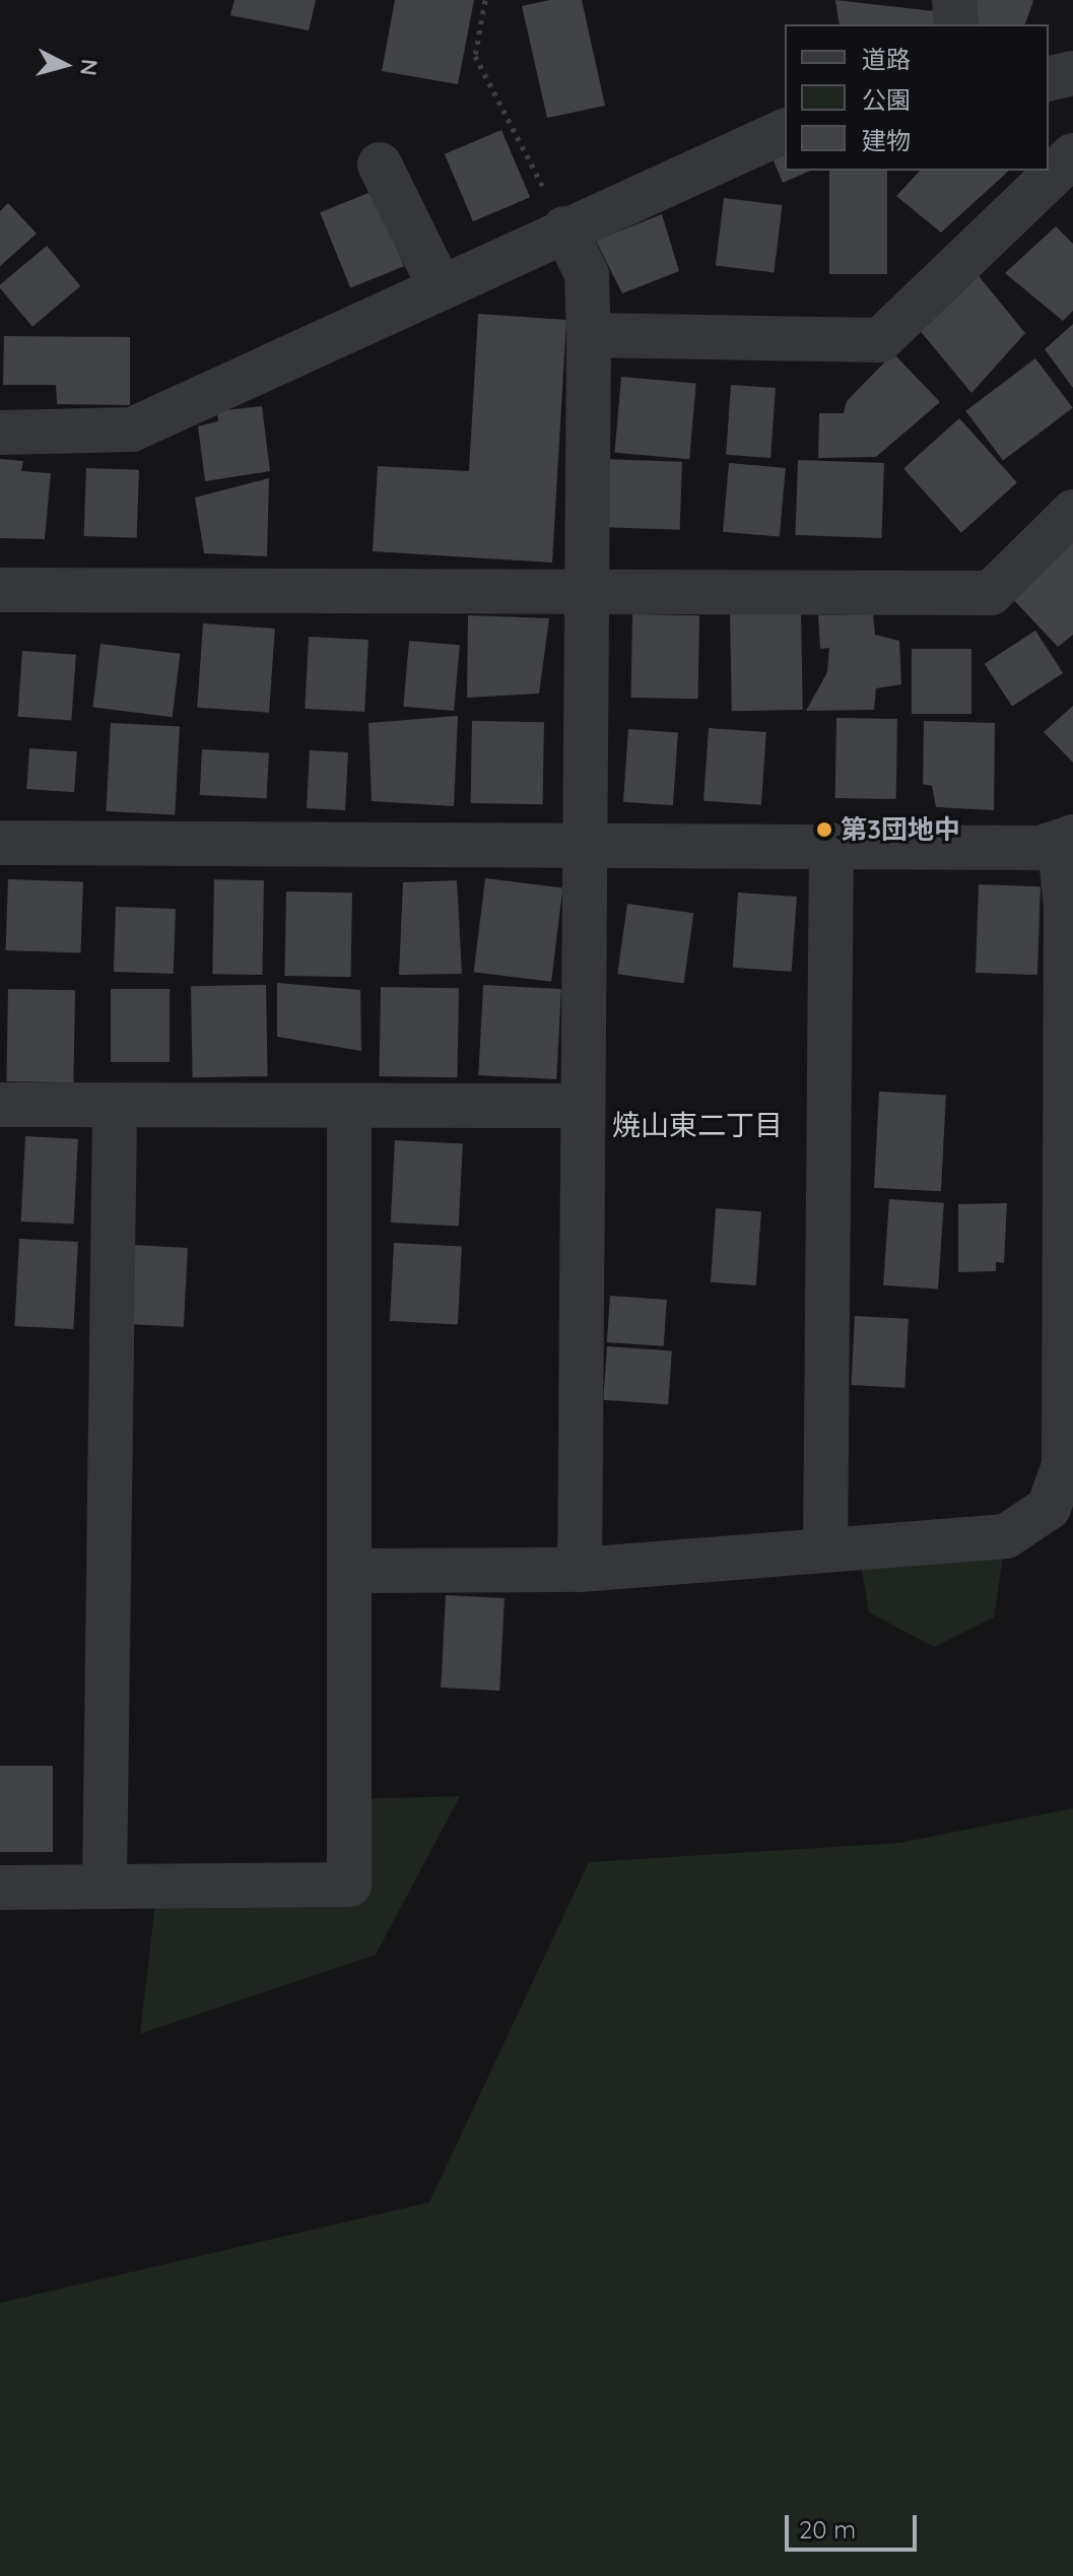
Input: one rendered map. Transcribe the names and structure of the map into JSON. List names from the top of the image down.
{
  "districts": ["焼山東二丁目"],
  "places": ["第3団地中"],
  "legend": ["道路", "公園", "建物"],
  "scale_bar": "20 m",
  "north": "right"
}
